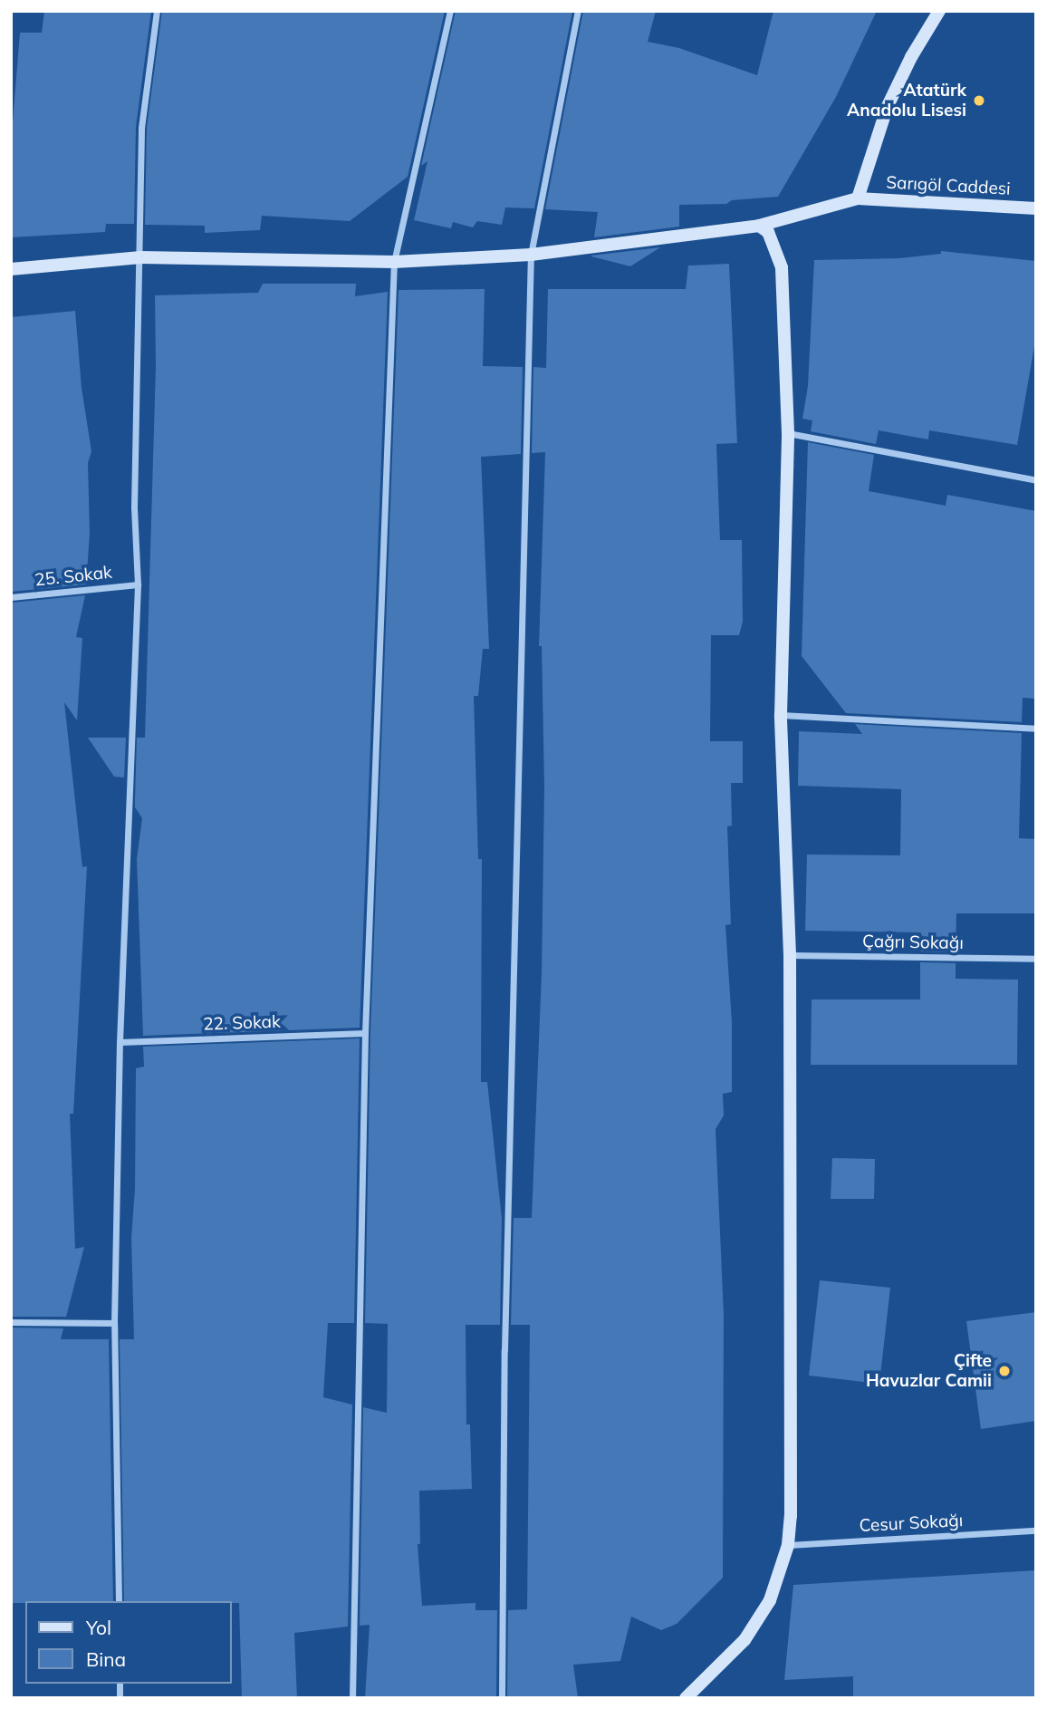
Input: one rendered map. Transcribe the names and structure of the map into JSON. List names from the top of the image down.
{
  "streets": {
    "street": [
      "Sarıgöl Caddesi",
      "25. Sokak",
      "Çağrı Sokağı",
      "22. Sokak",
      "Cesur Sokağı"
    ]
  },
  "places": ["Atatürk Anadolu Lisesi", "Çifte Havuzlar Camii"],
  "legend": ["Yol", "Bina"]
}
